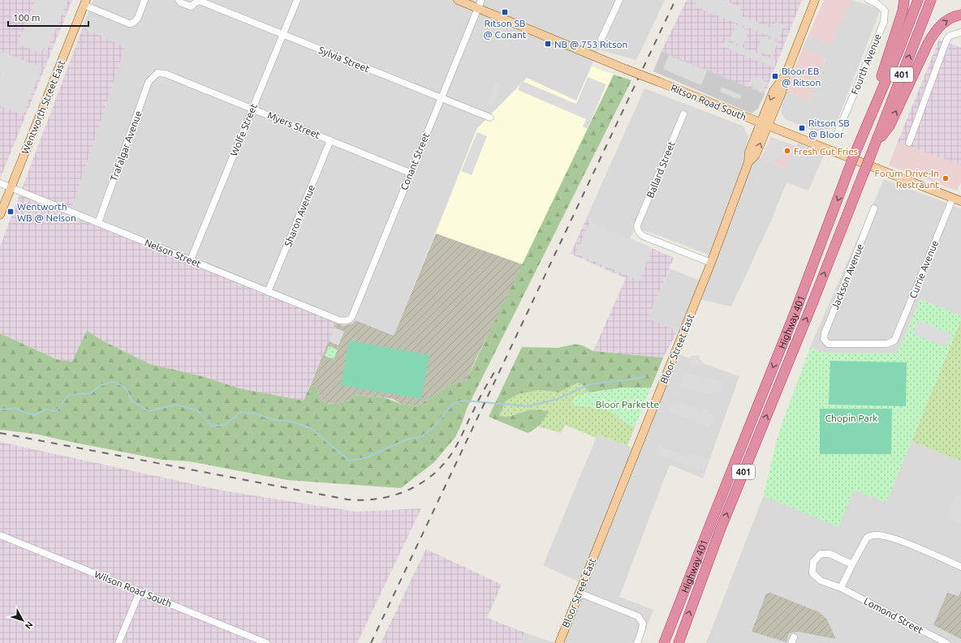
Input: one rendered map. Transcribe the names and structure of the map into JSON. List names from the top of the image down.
{
  "streets": {
    "highway": ["401", "Highway 401"],
    "main road": ["Ritson Road South", "Wentworth Street East", "Bloor Street East"],
    "street": [
      "Sylvia Street",
      "Fourth Avenue",
      "Myers Street",
      "Wolfe Street",
      "Trafalgar Avenue",
      "Conant Street",
      "Ballard Street",
      "Sharon Avenue",
      "Nelson Street",
      "Currie Avenue",
      "Jackson Avenue",
      "Wilson Road South",
      "Lomond Street"
    ]
  },
  "crossings": [
    ["Sylvia Street", "Wolfe Street"],
    ["Sylvia Street", "Conant Street"],
    ["Ritson Road South", "Conant Street"],
    ["Ritson Road South", "Currie Avenue"],
    ["Ritson Road South", "Bloor Street East"],
    ["Wentworth Street East", "Nelson Street"],
    ["Myers Street", "Wolfe Street"],
    ["Myers Street", "Trafalgar Avenue"],
    ["Myers Street", "Conant Street"],
    ["Myers Street", "Sharon Avenue"],
    ["Wolfe Street", "Nelson Street"],
    ["Trafalgar Avenue", "Nelson Street"],
    ["Conant Street", "Nelson Street"],
    ["Ballard Street", "Bloor Street East"],
    ["Sharon Avenue", "Nelson Street"],
    ["Currie Avenue", "Jackson Avenue"]
  ],
  "parks": ["Bloor Parkette", "Chopin Park"],
  "places": {
    "transit": [
      "Ritson SB @ Conant",
      "NB @ 753 Ritson",
      "Bloor EB @ Ritson",
      "Ritson SB @ Bloor",
      "Wentworth WB @ Nelson"
    ],
    "other": ["Fresh Cut Fries", "Forum Drive-In Restraunt"]
  },
  "scale_bar": "100 m",
  "north": "bottom right"
}
